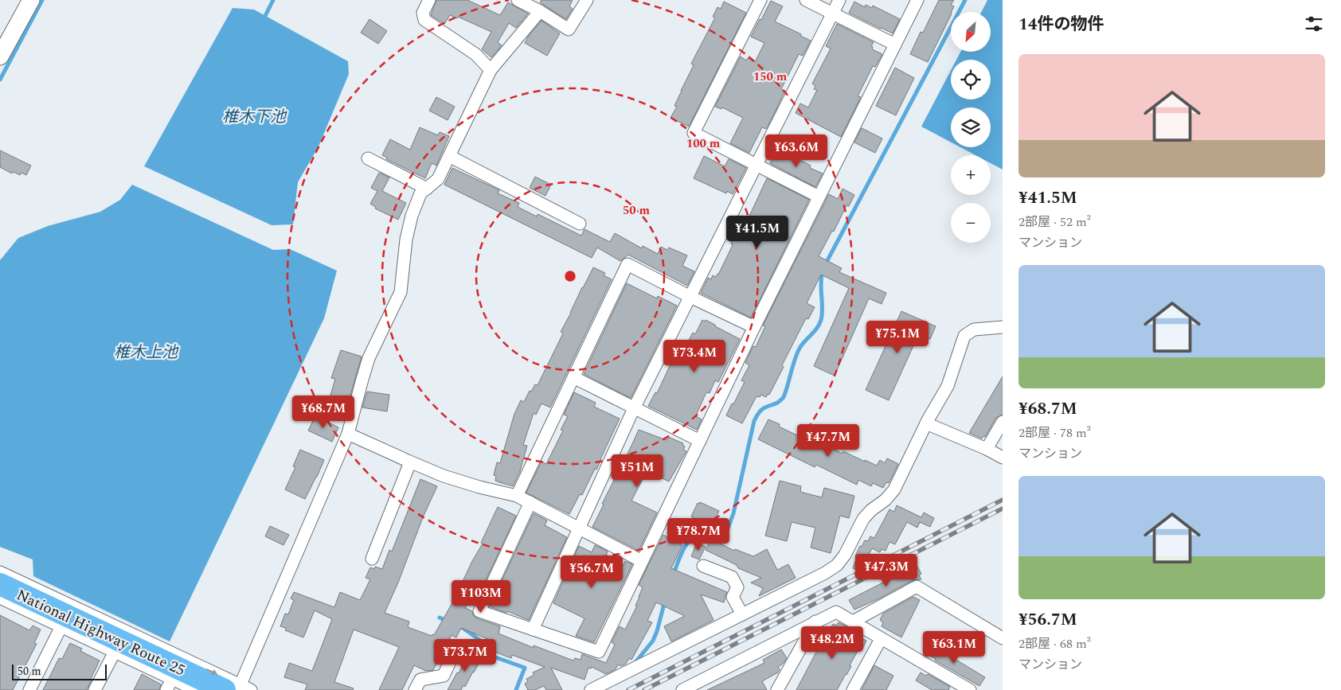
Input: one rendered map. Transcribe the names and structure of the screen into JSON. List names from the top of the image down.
{
  "streets": {
    "highway": ["National Highway Route 25"]
  },
  "water": ["椎木下池", "椎木上池"],
  "scale_bar": "50 m",
  "north": "bottom left",
  "page": {
    "heading": "14件の物件",
    "map_buttons": ["+", "−"],
    "list": [
      {
        "name": "¥41.5M",
        "note": "2部屋 · 52 m² · マンション"
      },
      {
        "name": "¥68.7M",
        "note": "2部屋 · 78 m² · マンション"
      },
      {
        "name": "¥56.7M",
        "note": "2部屋 · 68 m² · マンション"
      }
    ],
    "price": [
      "¥63.6M",
      "¥41.5M",
      "¥75.1M",
      "¥73.4M",
      "¥68.7M",
      "¥47.7M",
      "¥51M",
      "¥78.7M",
      "¥47.3M",
      "¥56.7M",
      "¥103M",
      "¥48.2M",
      "¥63.1M",
      "¥73.7M"
    ],
    "scale": "50 m"
  },
  "rings": ["150 m", "100 m", "50 m"]
}
